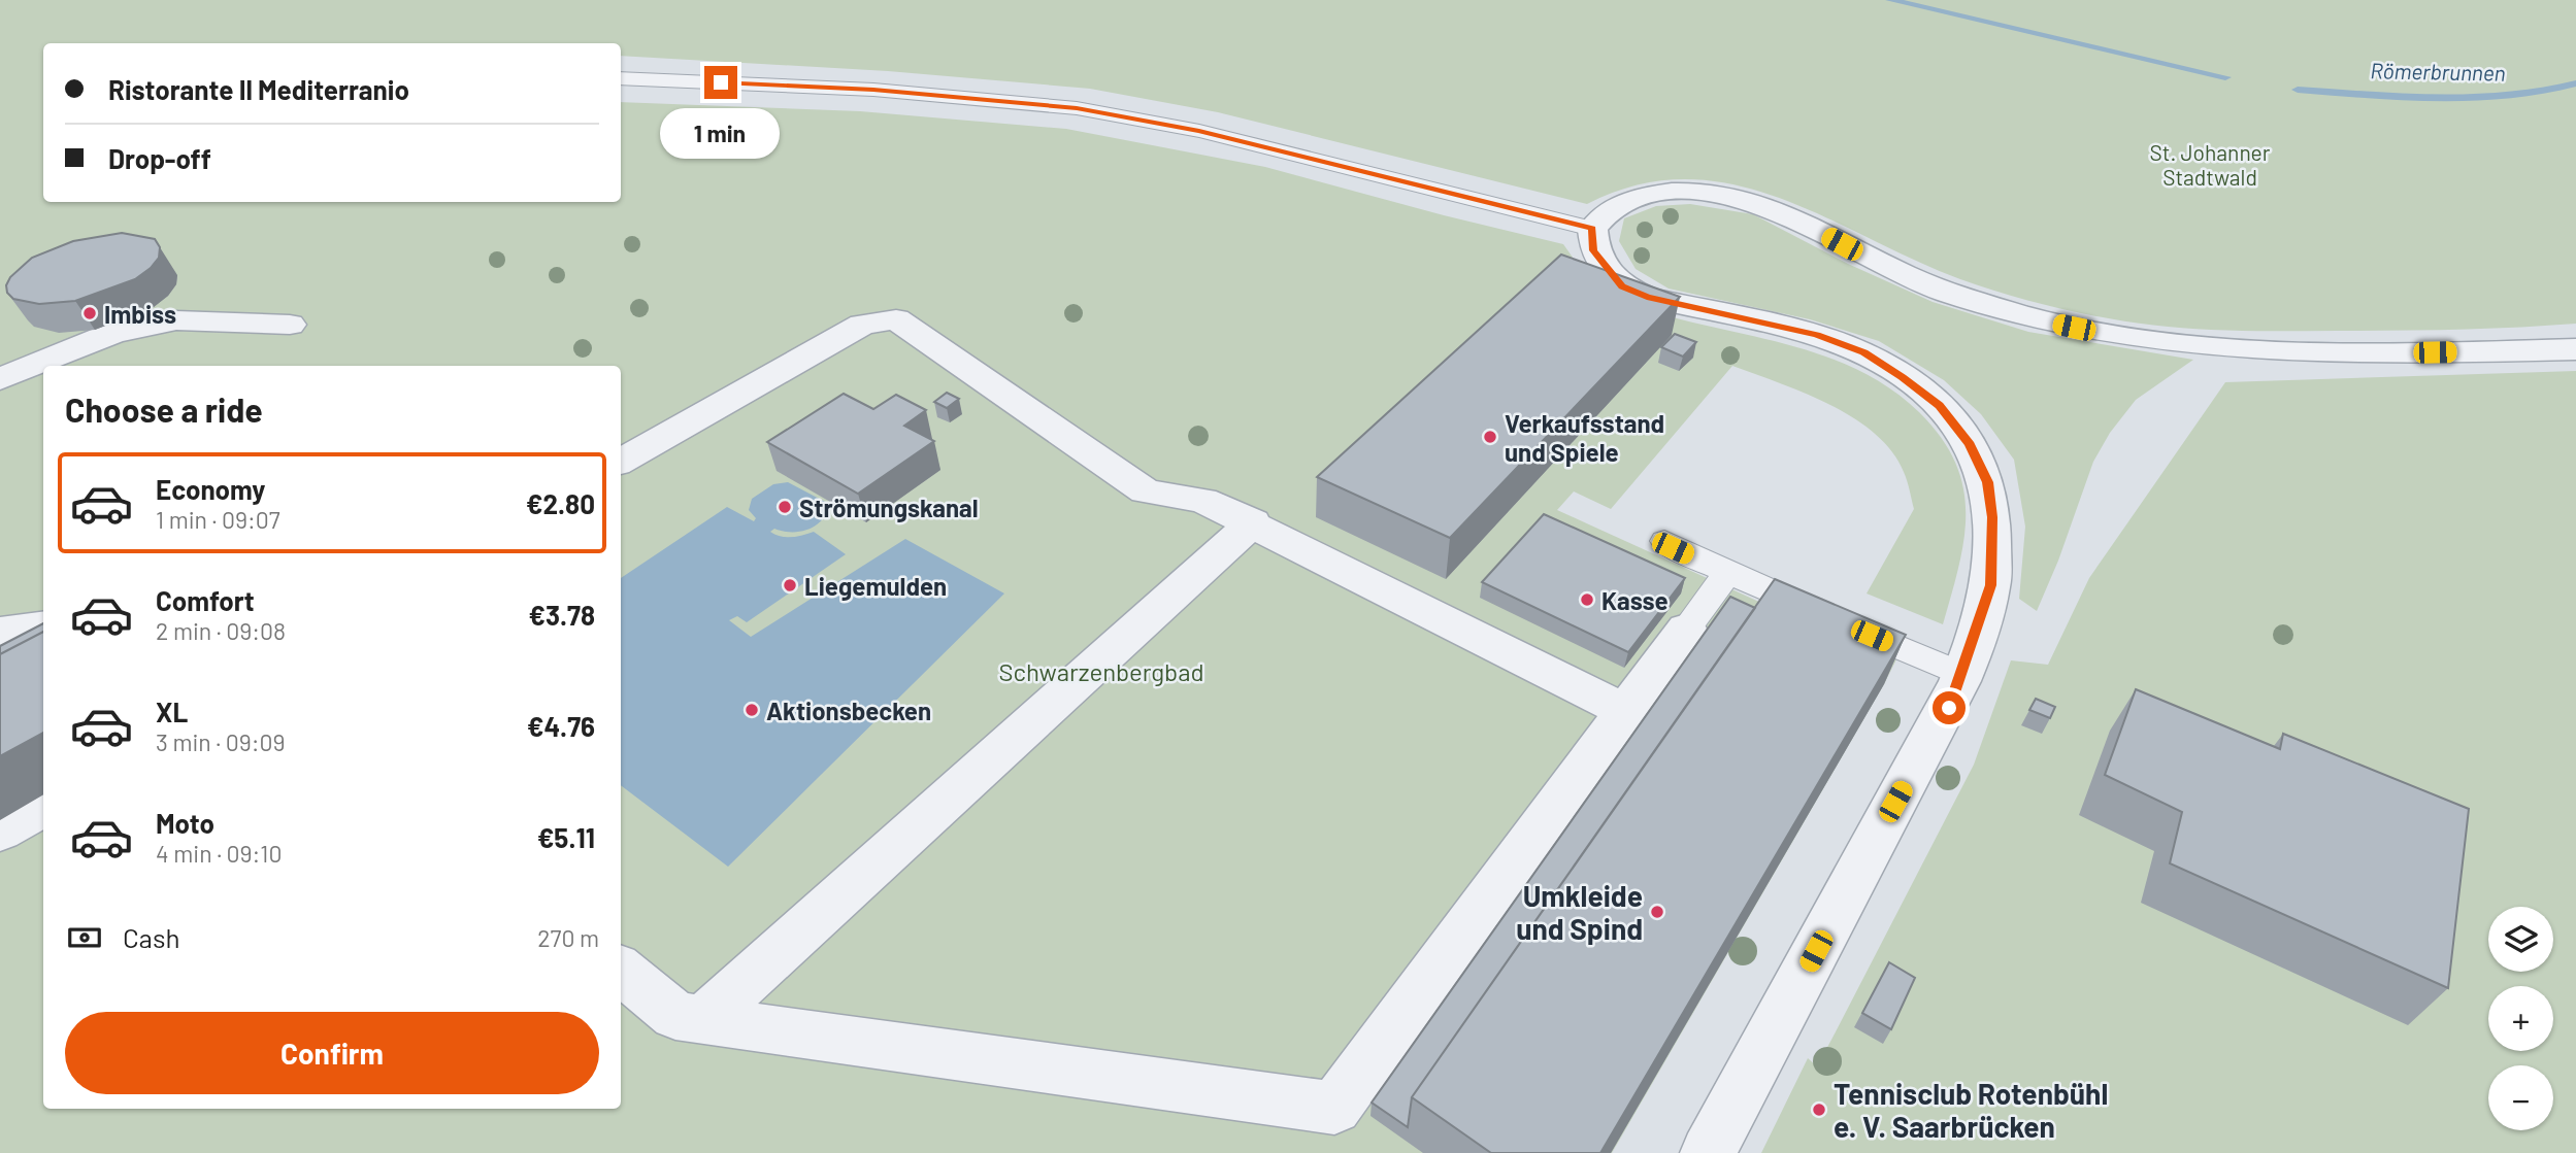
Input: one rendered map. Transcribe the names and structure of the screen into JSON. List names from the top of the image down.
{
  "water": ["Römerbrunnen"],
  "parks": ["St. Johanner Stadtwald", "Schwarzenbergbad"],
  "places": [
    "Imbiss",
    "Verkaufsstand und Spiele",
    "Strömungskanal",
    "Liegemulden",
    "Kasse",
    "Aktionsbecken",
    "Umkleide und Spind",
    "Tennisclub Rotenbühl e. V. Saarbrücken"
  ],
  "page": {
    "banner": ["Ristorante Il Mediterranio", "Drop-off"],
    "bubble": "1 min",
    "heading": "Choose a ride",
    "list": [
      {
        "name": "Economy",
        "note": "1 min · 09:07",
        "value": "€2.80"
      },
      {
        "name": "Comfort",
        "note": "2 min · 09:08",
        "value": "€3.78"
      },
      {
        "name": "XL",
        "note": "3 min · 09:09",
        "value": "€4.76"
      },
      {
        "name": "Moto",
        "note": "4 min · 09:10",
        "value": "€5.11"
      }
    ],
    "pay": ["Cash", "270 m"],
    "map_buttons": ["+", "−"],
    "buttons": "Confirm"
  }
}
